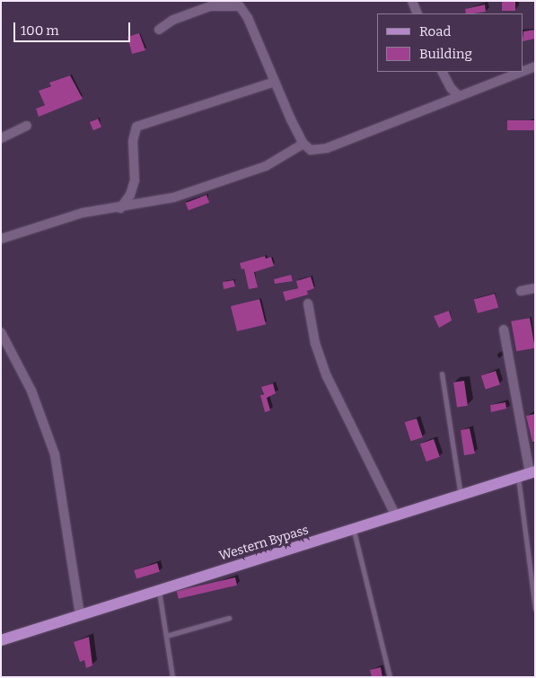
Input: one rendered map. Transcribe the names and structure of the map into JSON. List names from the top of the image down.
{
  "streets": {
    "main road": ["Western Bypass"]
  },
  "legend": ["Road", "Building"],
  "scale_bar": "100 m"
}
